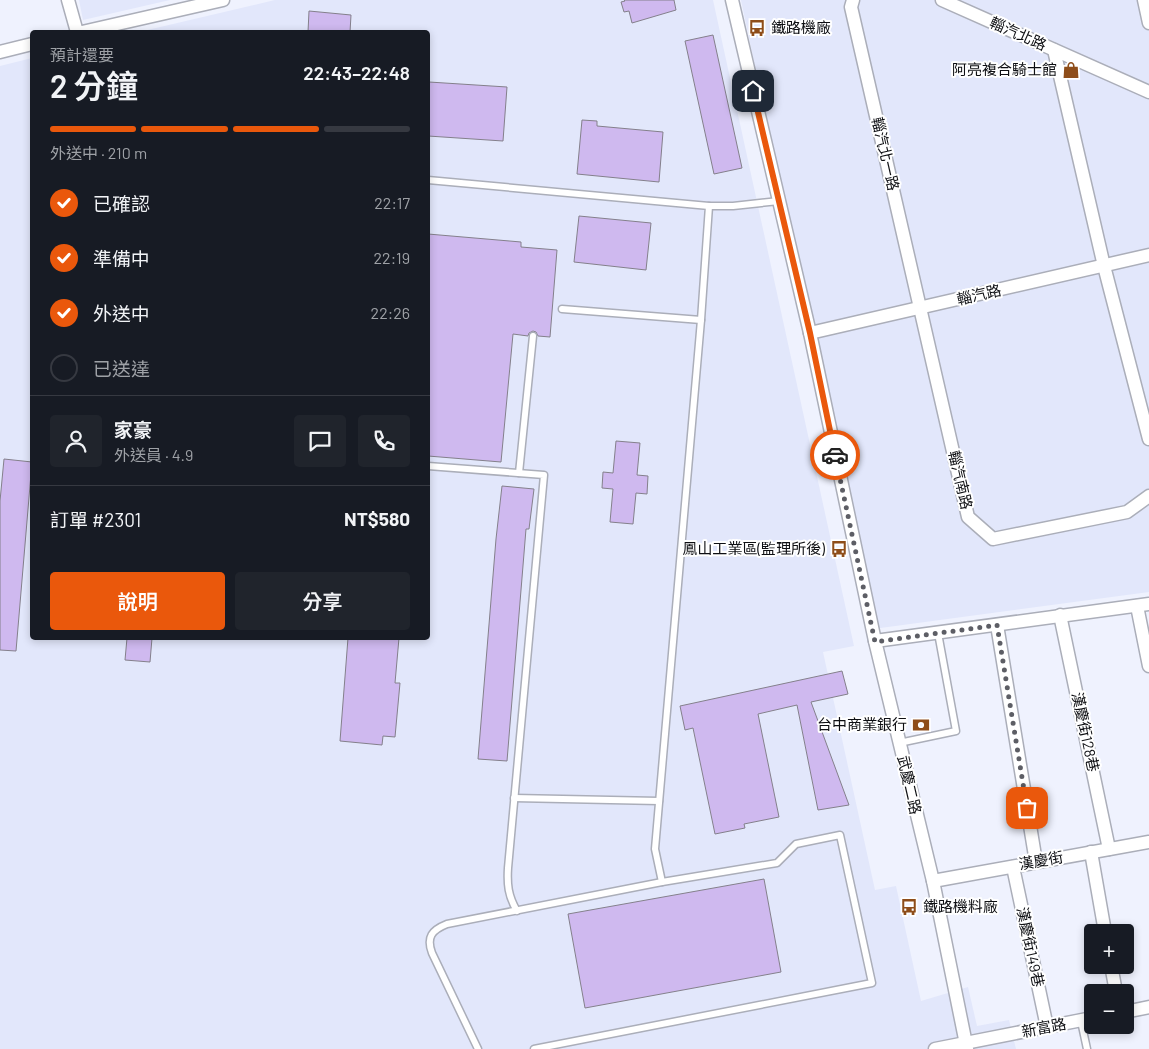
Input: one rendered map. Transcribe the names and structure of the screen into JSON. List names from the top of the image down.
{
  "streets": {
    "street": [
      "輜汽北路",
      "輜汽北一路",
      "輜汽路",
      "輜汽南路",
      "漢慶街128巷",
      "武慶二路",
      "漢慶街",
      "漢慶街149巷",
      "新富路"
    ]
  },
  "crossings": [
    ["輜汽北一路", "輜汽路"],
    ["輜汽北一路", "輜汽南路"],
    ["輜汽路", "輜汽南路"],
    ["輜汽路", "武慶二路"],
    ["漢慶街128巷", "漢慶街"],
    ["武慶二路", "漢慶街"],
    ["武慶二路", "新富路"],
    ["漢慶街", "漢慶街149巷"],
    ["漢慶街149巷", "新富路"]
  ],
  "places": {
    "bus stop": ["鐵路機廠", "鳳山工業區(監理所後)", "鐵路機料廠"],
    "shop": ["阿亮複合騎士館"],
    "bank": ["台中商業銀行"]
  },
  "page": {
    "heading": ["2 分鐘", "預計還要", "22:43–22:48"],
    "panel": [
      "家豪",
      "外送員 · 4.9",
      "訂單 #2301",
      "NT$580"
    ],
    "bar": "外送中 · 210 m",
    "list": [
      ["已確認", "22:17"],
      ["準備中", "22:19"],
      ["外送中", "22:26"],
      "已送達"
    ],
    "buttons": ["說明", "分享"],
    "map_buttons": ["+", "−"]
  }
}
